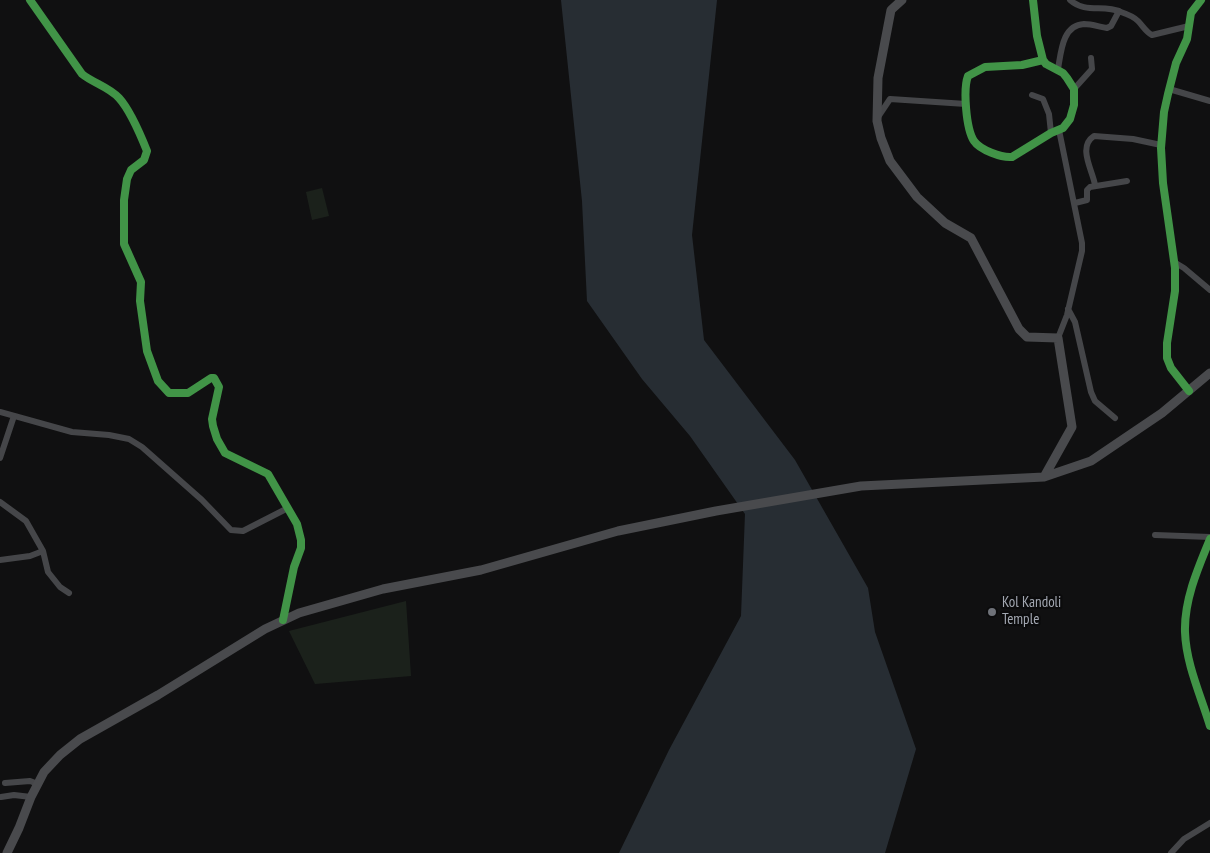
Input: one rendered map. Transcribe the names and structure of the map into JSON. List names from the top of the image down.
{
  "places": ["Kol Kandoli Temple"]
}
